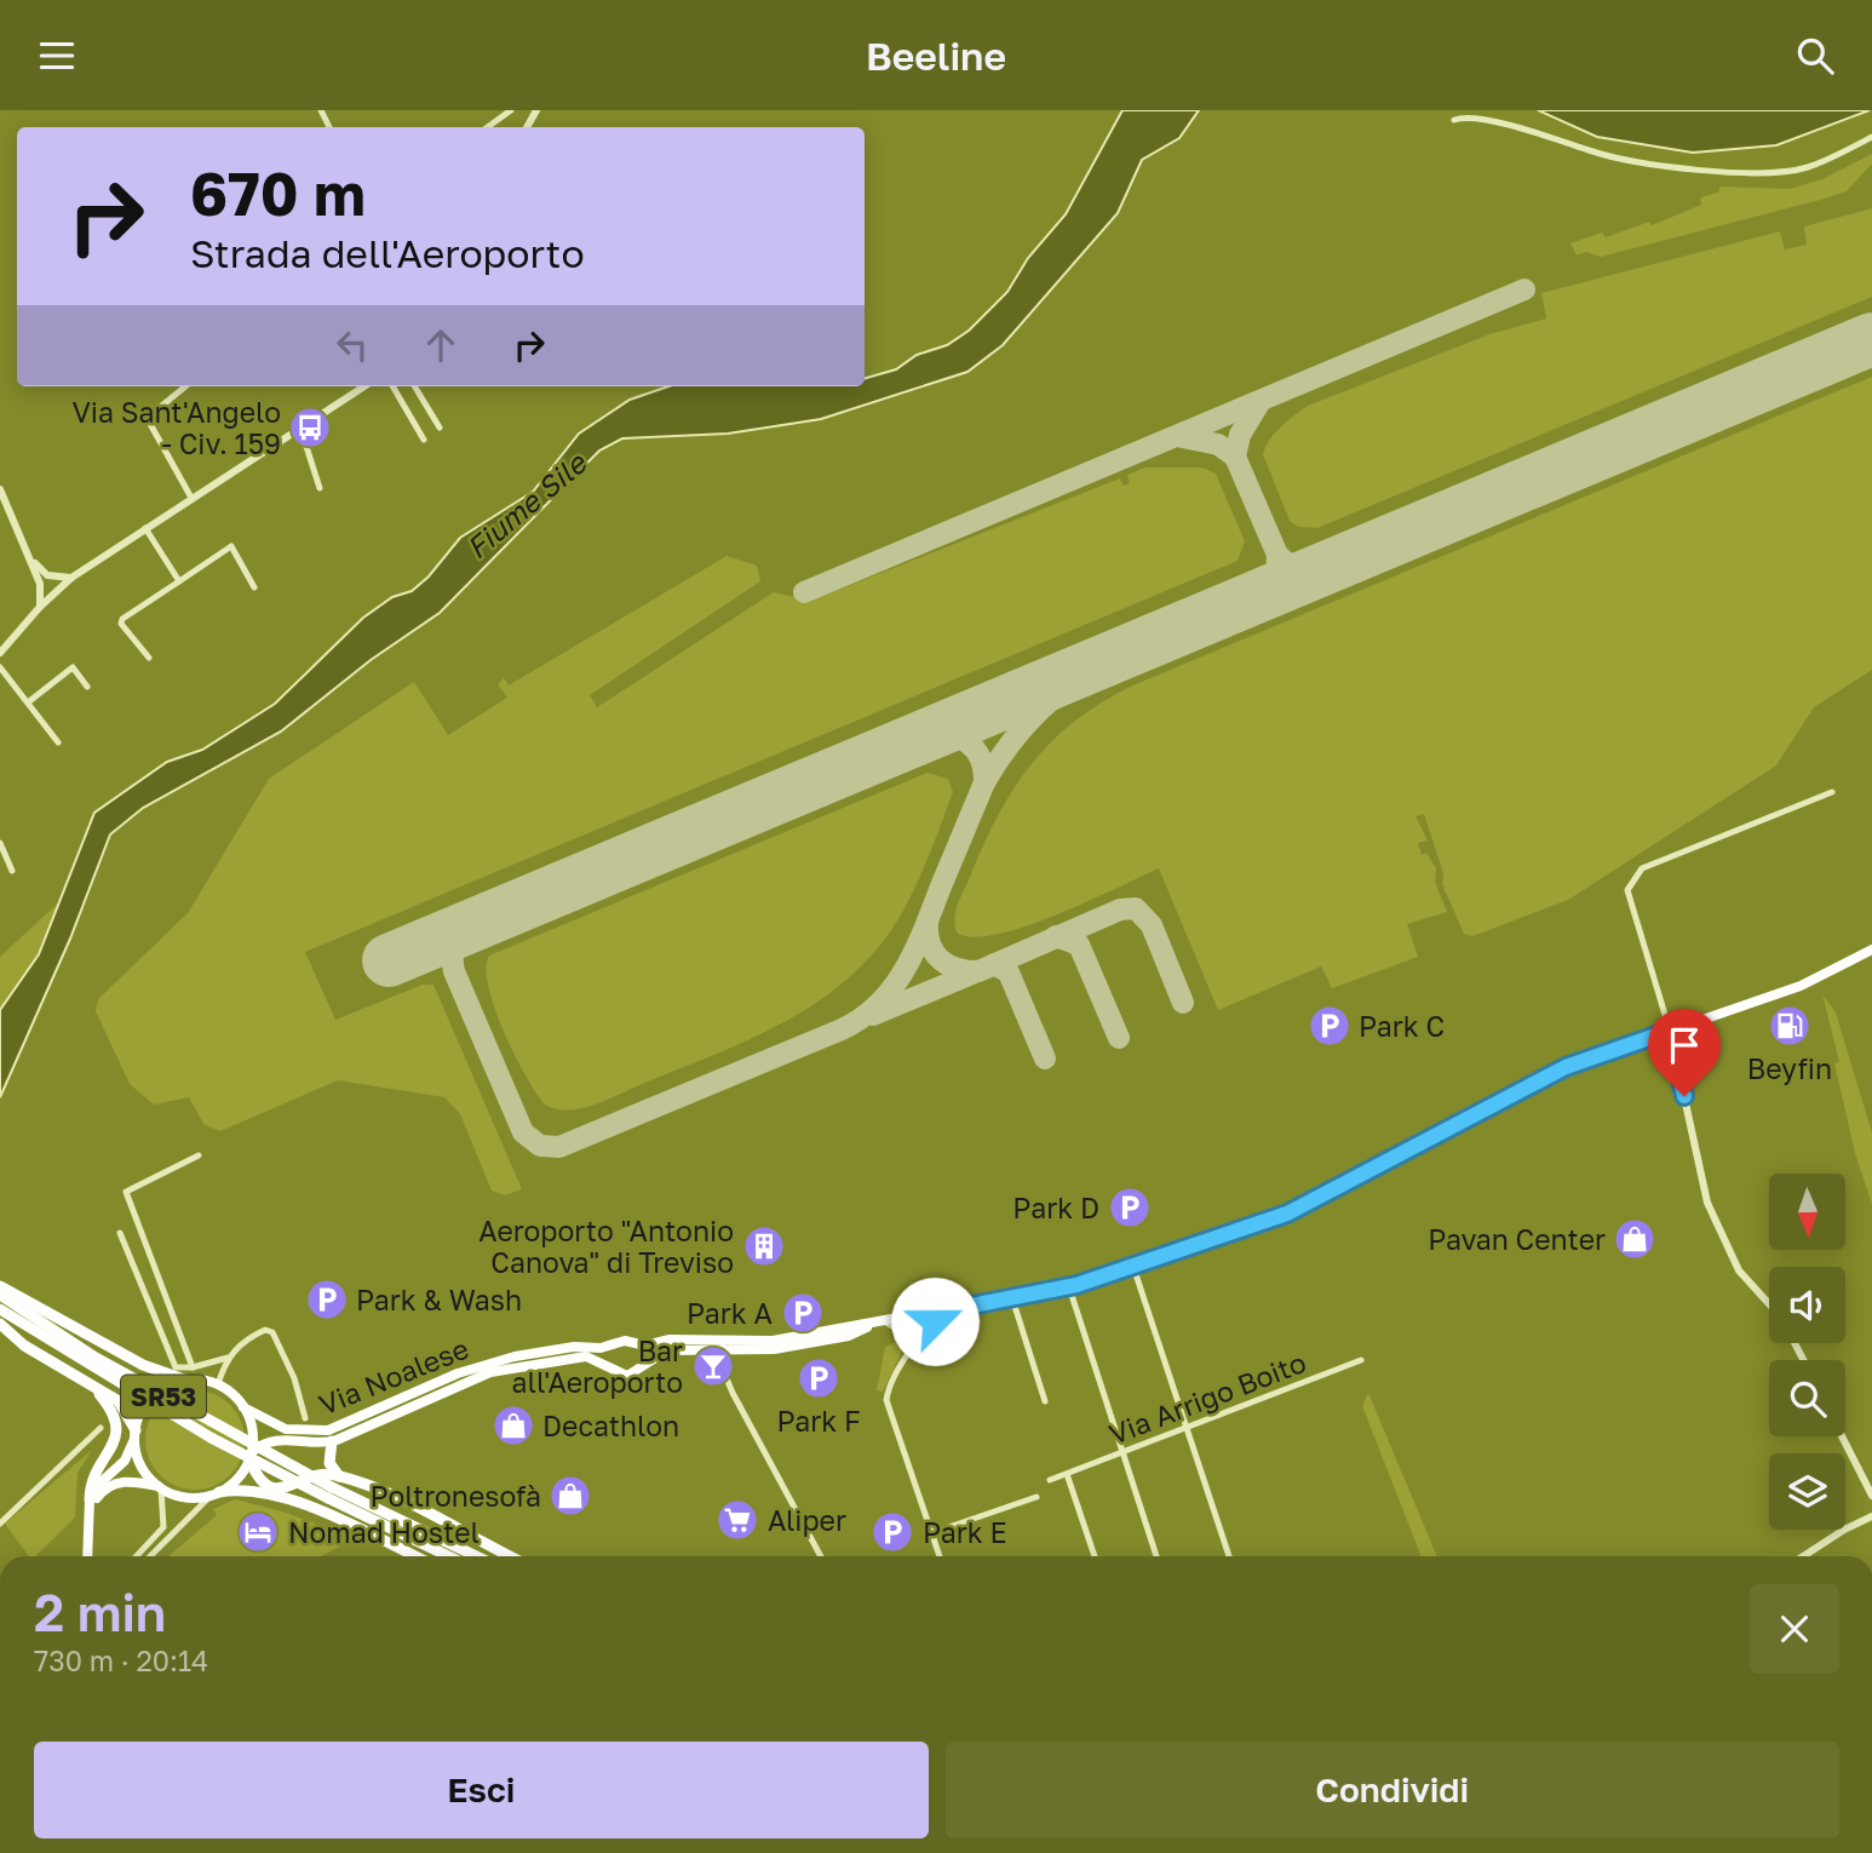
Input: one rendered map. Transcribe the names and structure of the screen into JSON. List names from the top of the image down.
{
  "streets": {
    "highway": ["SR53"],
    "main road": ["Via Noalese"],
    "street": ["Via Arrigo Boito"]
  },
  "water": ["Fiume Sile"],
  "places": {
    "bus stop": ["Via Sant'Angelo - Civ. 159"],
    "parking": [
      "Park C",
      "Park D",
      "Park & Wash",
      "Park A",
      "Park F",
      "Park E"
    ],
    "fuel station": ["Beyfin"],
    "shop": ["Pavan Center", "Decathlon", "Poltronesofà"],
    "building": ["Aeroporto \"Antonio Canova\" di Treviso"],
    "bar": ["Bar all'Aeroporto"],
    "supermarket": ["Aliper"],
    "hotel": ["Nomad Hostel"]
  },
  "north": "bottom",
  "page": {
    "header": "Beeline",
    "turn": ["670 m", "Strada dell'Aeroporto"],
    "heading": ["2 min", "730 m · 20:14"],
    "buttons": ["Esci", "Condividi"]
  }
}
